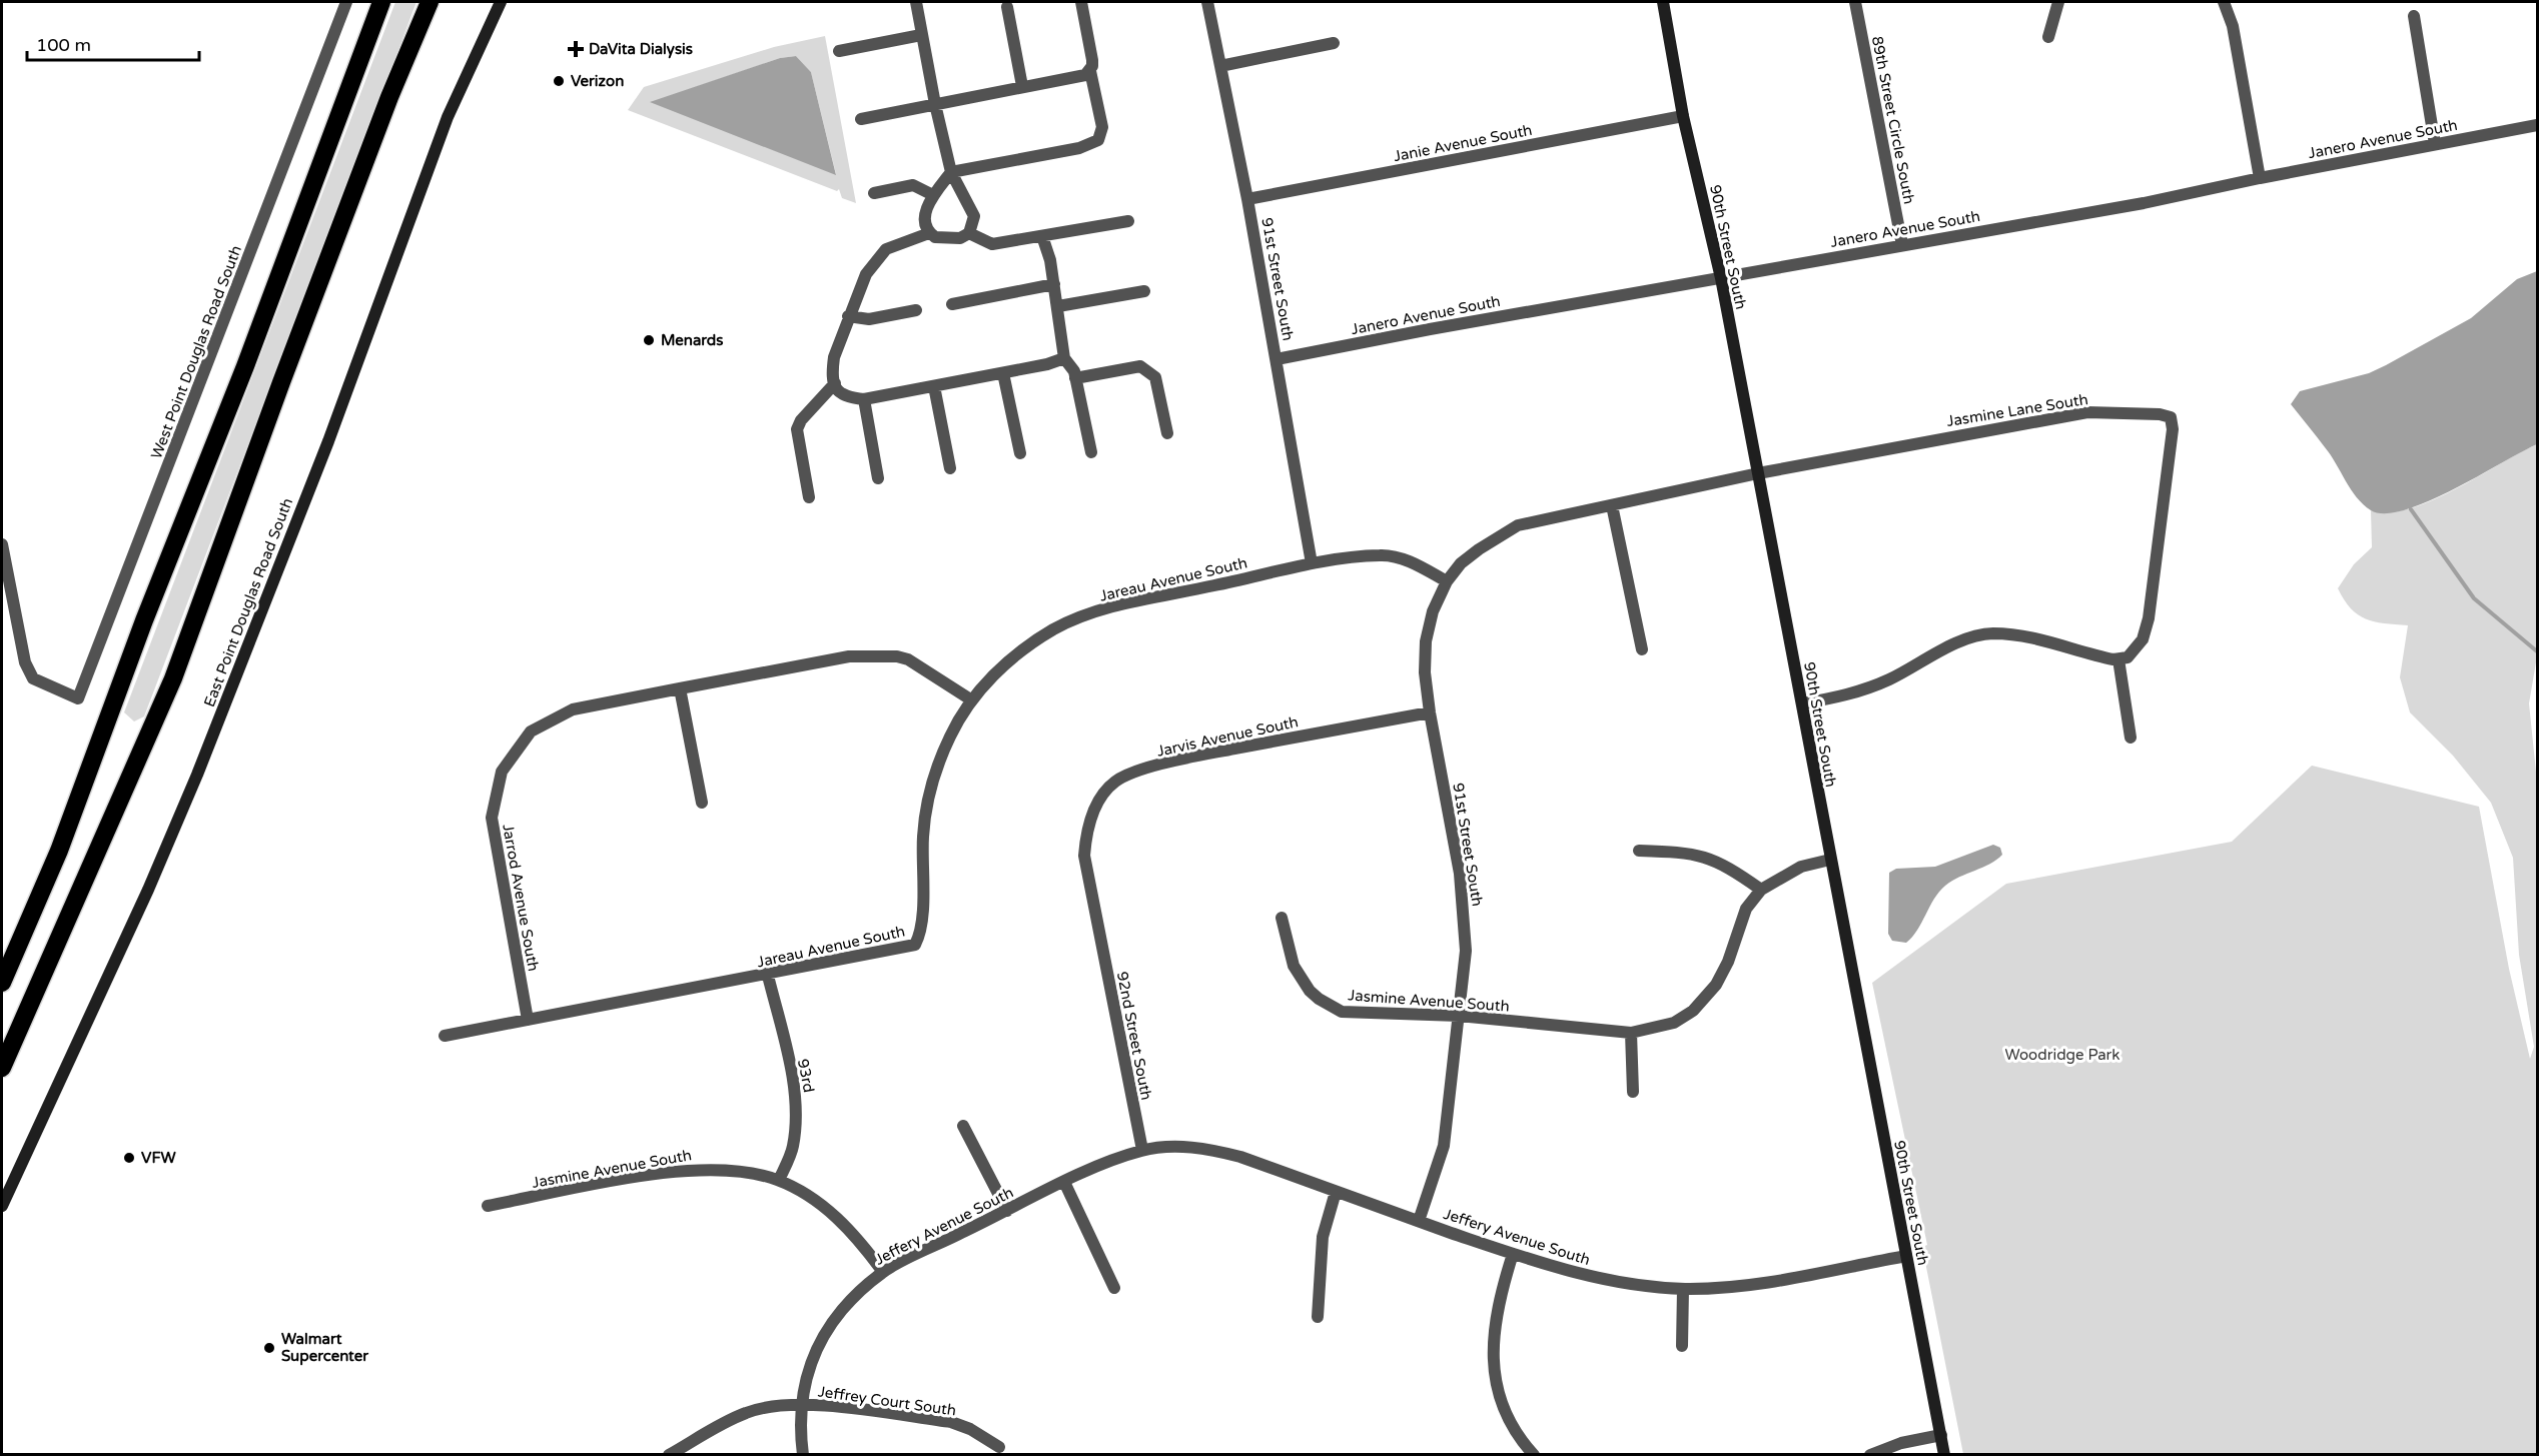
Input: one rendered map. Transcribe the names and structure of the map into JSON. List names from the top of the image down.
{
  "streets": {
    "street": [
      "89th Street Circle South",
      "Janero Avenue South",
      "Janie Avenue South",
      "90th Street South",
      "91st Street South",
      "West Point Douglas Road South",
      "Jasmine Lane South",
      "Jareau Avenue South",
      "East Point Douglas Road South",
      "Jarvis Avenue South",
      "Jarrod Avenue South",
      "Jasmine Avenue South",
      "92nd Street South",
      "93rd",
      "Jeffery Avenue South",
      "Jeffrey Court South"
    ]
  },
  "crossings": [
    ["89th Street Circle South", "Janero Avenue South"],
    ["Janero Avenue South", "90th Street South"],
    ["Janero Avenue South", "91st Street South"],
    ["Janie Avenue South", "90th Street South"],
    ["Janie Avenue South", "91st Street South"],
    ["90th Street South", "Jasmine Lane South"],
    ["90th Street South", "Jasmine Avenue South"],
    ["90th Street South", "Jeffery Avenue South"],
    ["91st Street South", "Jareau Avenue South"],
    ["91st Street South", "Jarvis Avenue South"],
    ["91st Street South", "Jasmine Avenue South"],
    ["91st Street South", "Jeffery Avenue South"],
    ["Jareau Avenue South", "Jarrod Avenue South"],
    ["Jareau Avenue South", "93rd"],
    ["Jarvis Avenue South", "92nd Street South"],
    ["Jasmine Avenue South", "93rd"],
    ["Jasmine Avenue South", "Jeffery Avenue South"],
    ["92nd Street South", "Jeffery Avenue South"],
    ["Jeffery Avenue South", "Jeffrey Court South"]
  ],
  "parks": ["Woodridge Park"],
  "places": {
    "health": ["DaVita Dialysis"],
    "other": [
      "Verizon",
      "Menards",
      "VFW",
      "Walmart Supercenter"
    ]
  },
  "scale_bar": "100 m"
}
